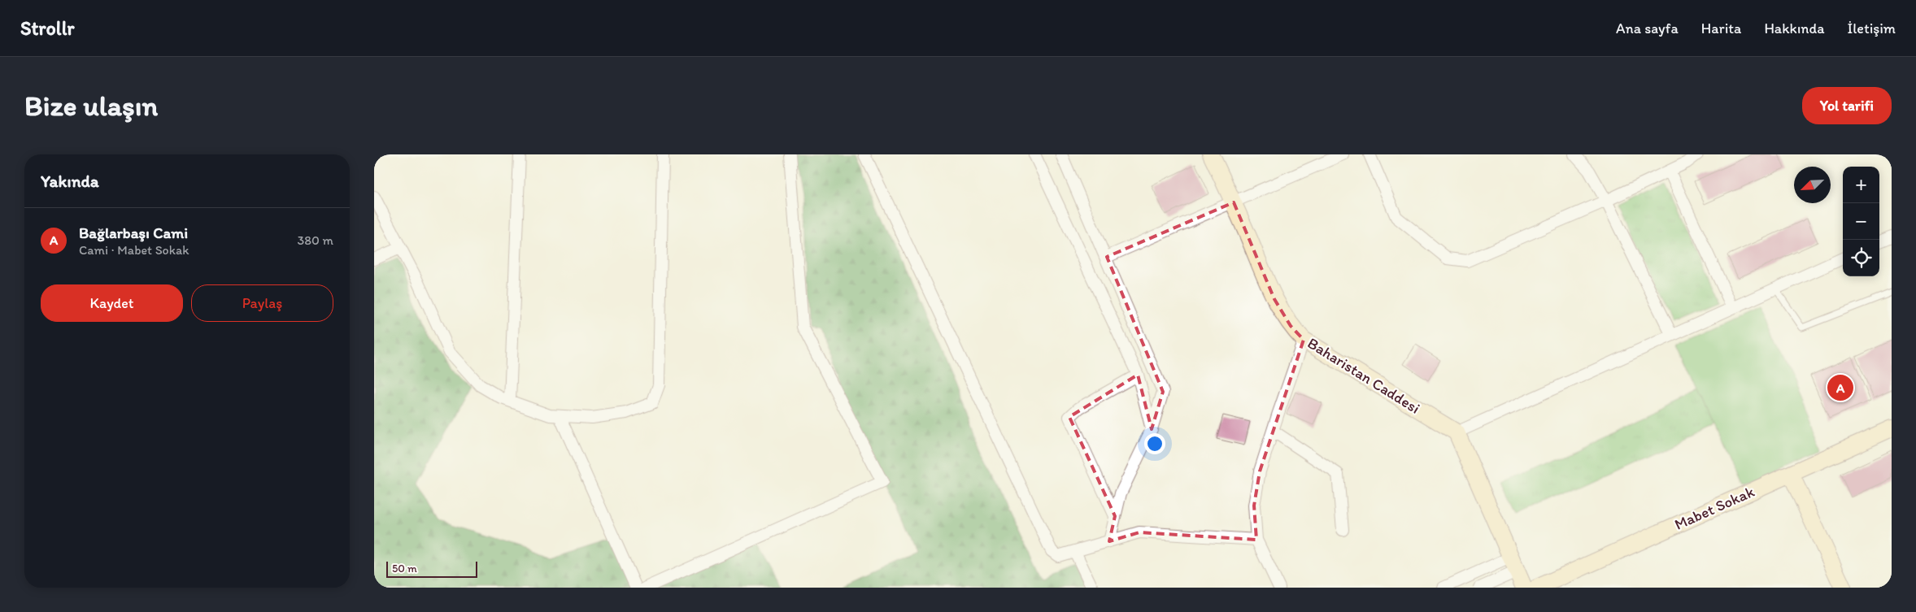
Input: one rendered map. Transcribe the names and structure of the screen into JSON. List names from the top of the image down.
{
  "streets": {
    "street": ["Baharistan Caddesi", "Mabet Sokak"]
  },
  "scale_bar": "50 m",
  "north": "bottom left",
  "page": {
    "header": "Strollr",
    "nav": [
      "Ana sayfa",
      "Harita",
      "Hakkında",
      "İletişim"
    ],
    "buttons": [
      "Yol tarifi",
      ["Kaydet", "Paylaş"]
    ],
    "title": "Bize ulaşın",
    "heading": "Yakında",
    "map_buttons": ["+", "−"],
    "list": [
      {
        "mark": "A",
        "name": "Bağlarbaşı Cami",
        "note": "Cami · Mabet Sokak",
        "value": "380 m"
      }
    ],
    "pins": "A",
    "scale": "50 m"
  }
}
